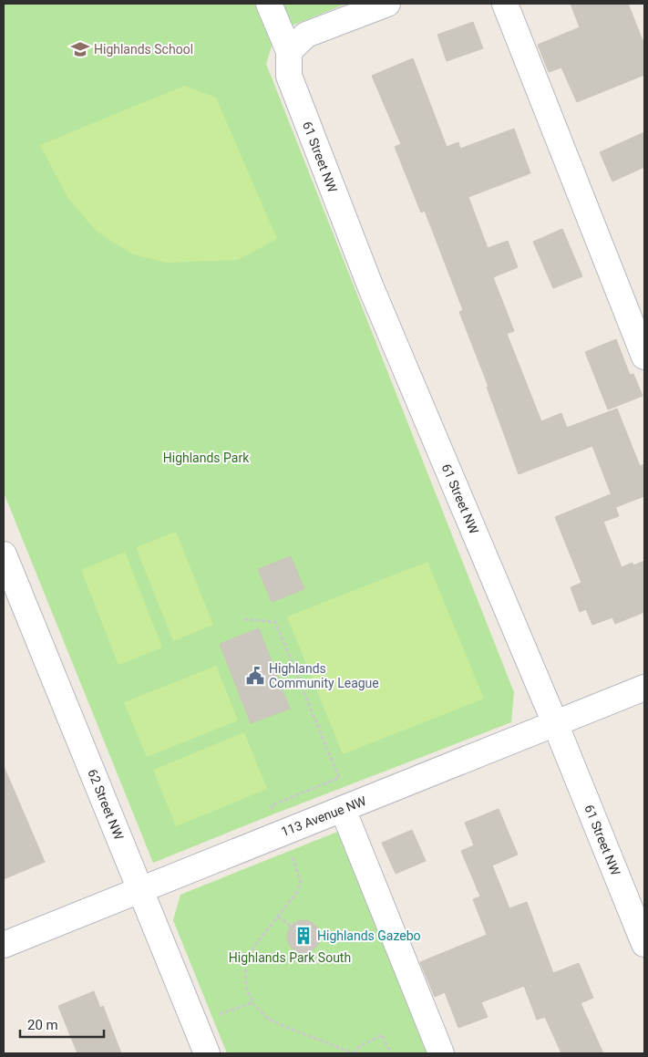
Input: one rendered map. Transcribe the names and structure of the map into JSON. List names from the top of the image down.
{
  "streets": {
    "street": ["61 Street NW", "62 Street NW", "113 Avenue NW"]
  },
  "crossings": [
    ["61 Street NW", "113 Avenue NW"],
    ["62 Street NW", "113 Avenue NW"]
  ],
  "parks": ["Highlands Park", "Highlands Park South"],
  "places": {
    "school or university": ["Highlands School"],
    "public building": ["Highlands Community League"],
    "building": ["Highlands Gazebo"]
  },
  "scale_bar": "20 m"
}
